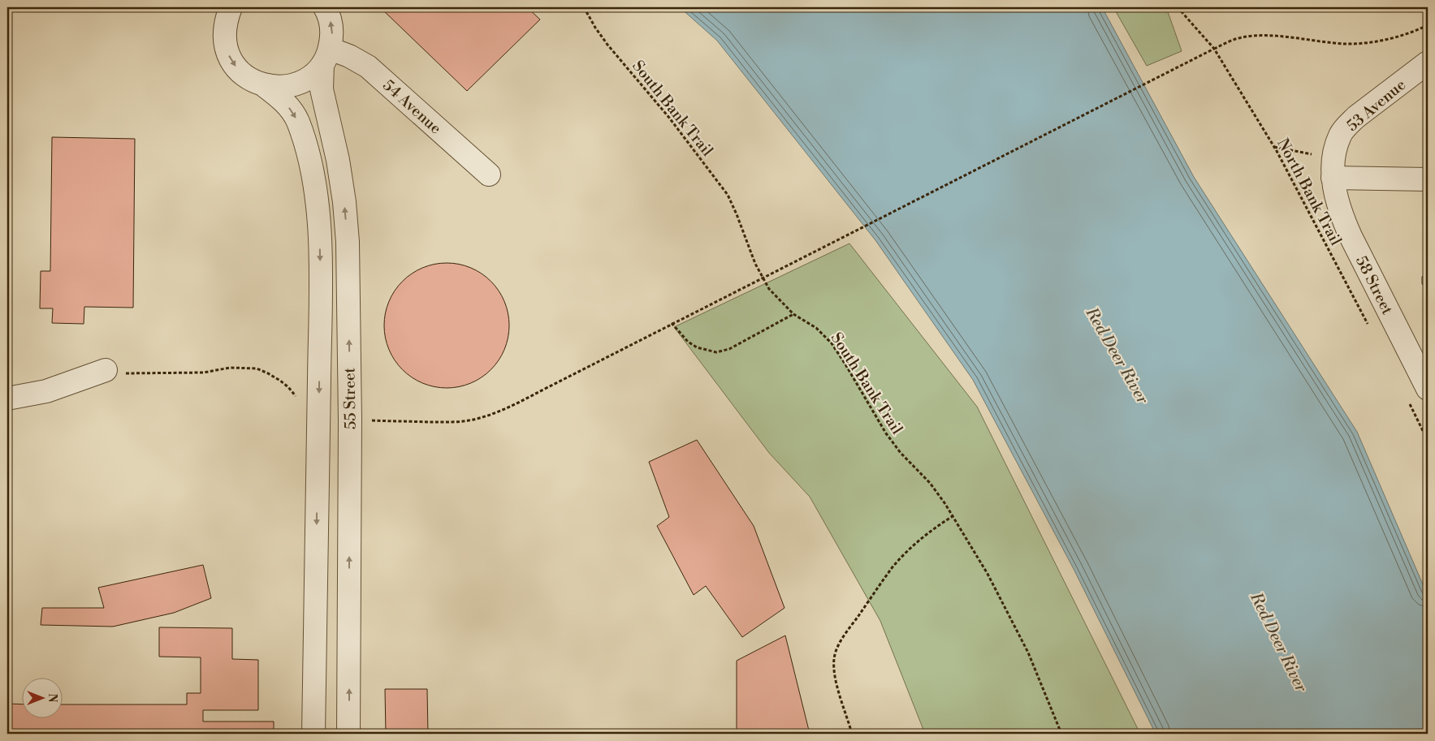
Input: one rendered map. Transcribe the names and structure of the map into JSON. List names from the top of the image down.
{
  "streets": {
    "street": [
      "53 Avenue",
      "54 Avenue",
      "58 Street",
      "55 Street"
    ],
    "path": ["South Bank Trail", "North Bank Trail"]
  },
  "crossings": [
    ["53 Avenue", "58 Street"],
    ["54 Avenue", "55 Street"]
  ],
  "water": ["Red Deer River"],
  "north": "right"
}
